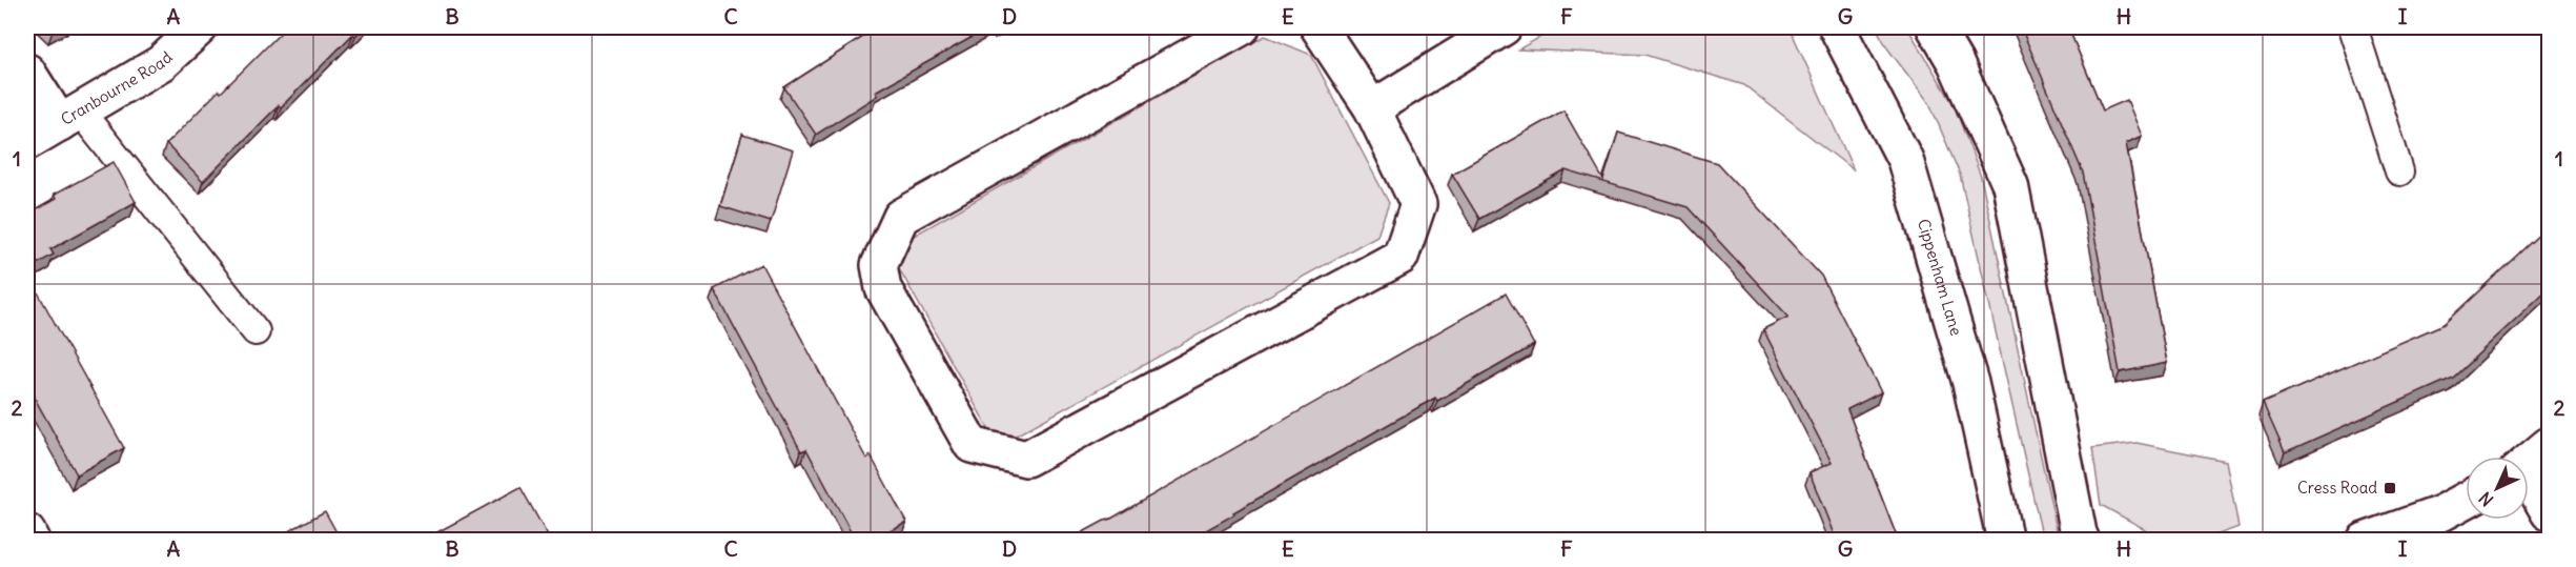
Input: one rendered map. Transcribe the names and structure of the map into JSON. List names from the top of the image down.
{
  "streets": {
    "street": ["Cranbourne Road", "Cippenham Lane"]
  },
  "places": {
    "transit": ["Cress Road"]
  },
  "north": "bottom left",
  "grid": {
    "columns": [
      "A",
      "B",
      "C",
      "D",
      "E",
      "F",
      "G",
      "H",
      "I"
    ],
    "rows": ["1", "2"]
  }
}
